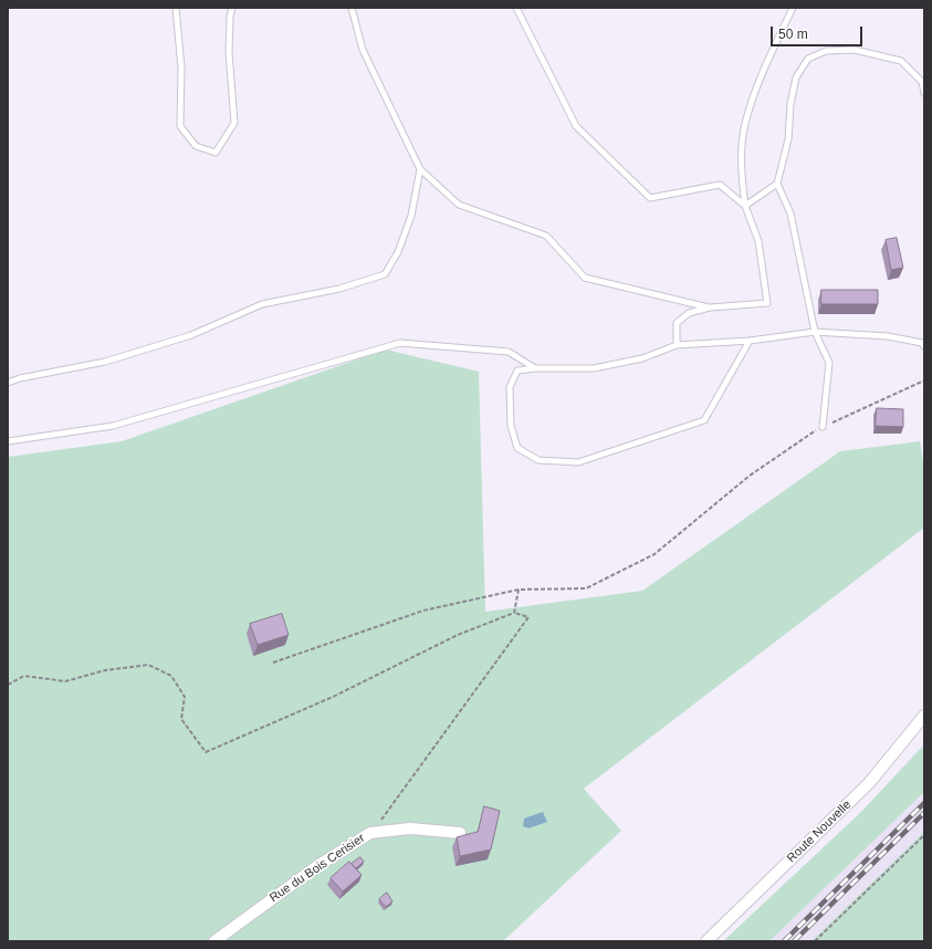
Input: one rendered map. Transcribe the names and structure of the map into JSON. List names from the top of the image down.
{
  "streets": {
    "street": ["Route Nouvelle", "Rue du Bois Cerisier"]
  },
  "scale_bar": "50 m"
}
